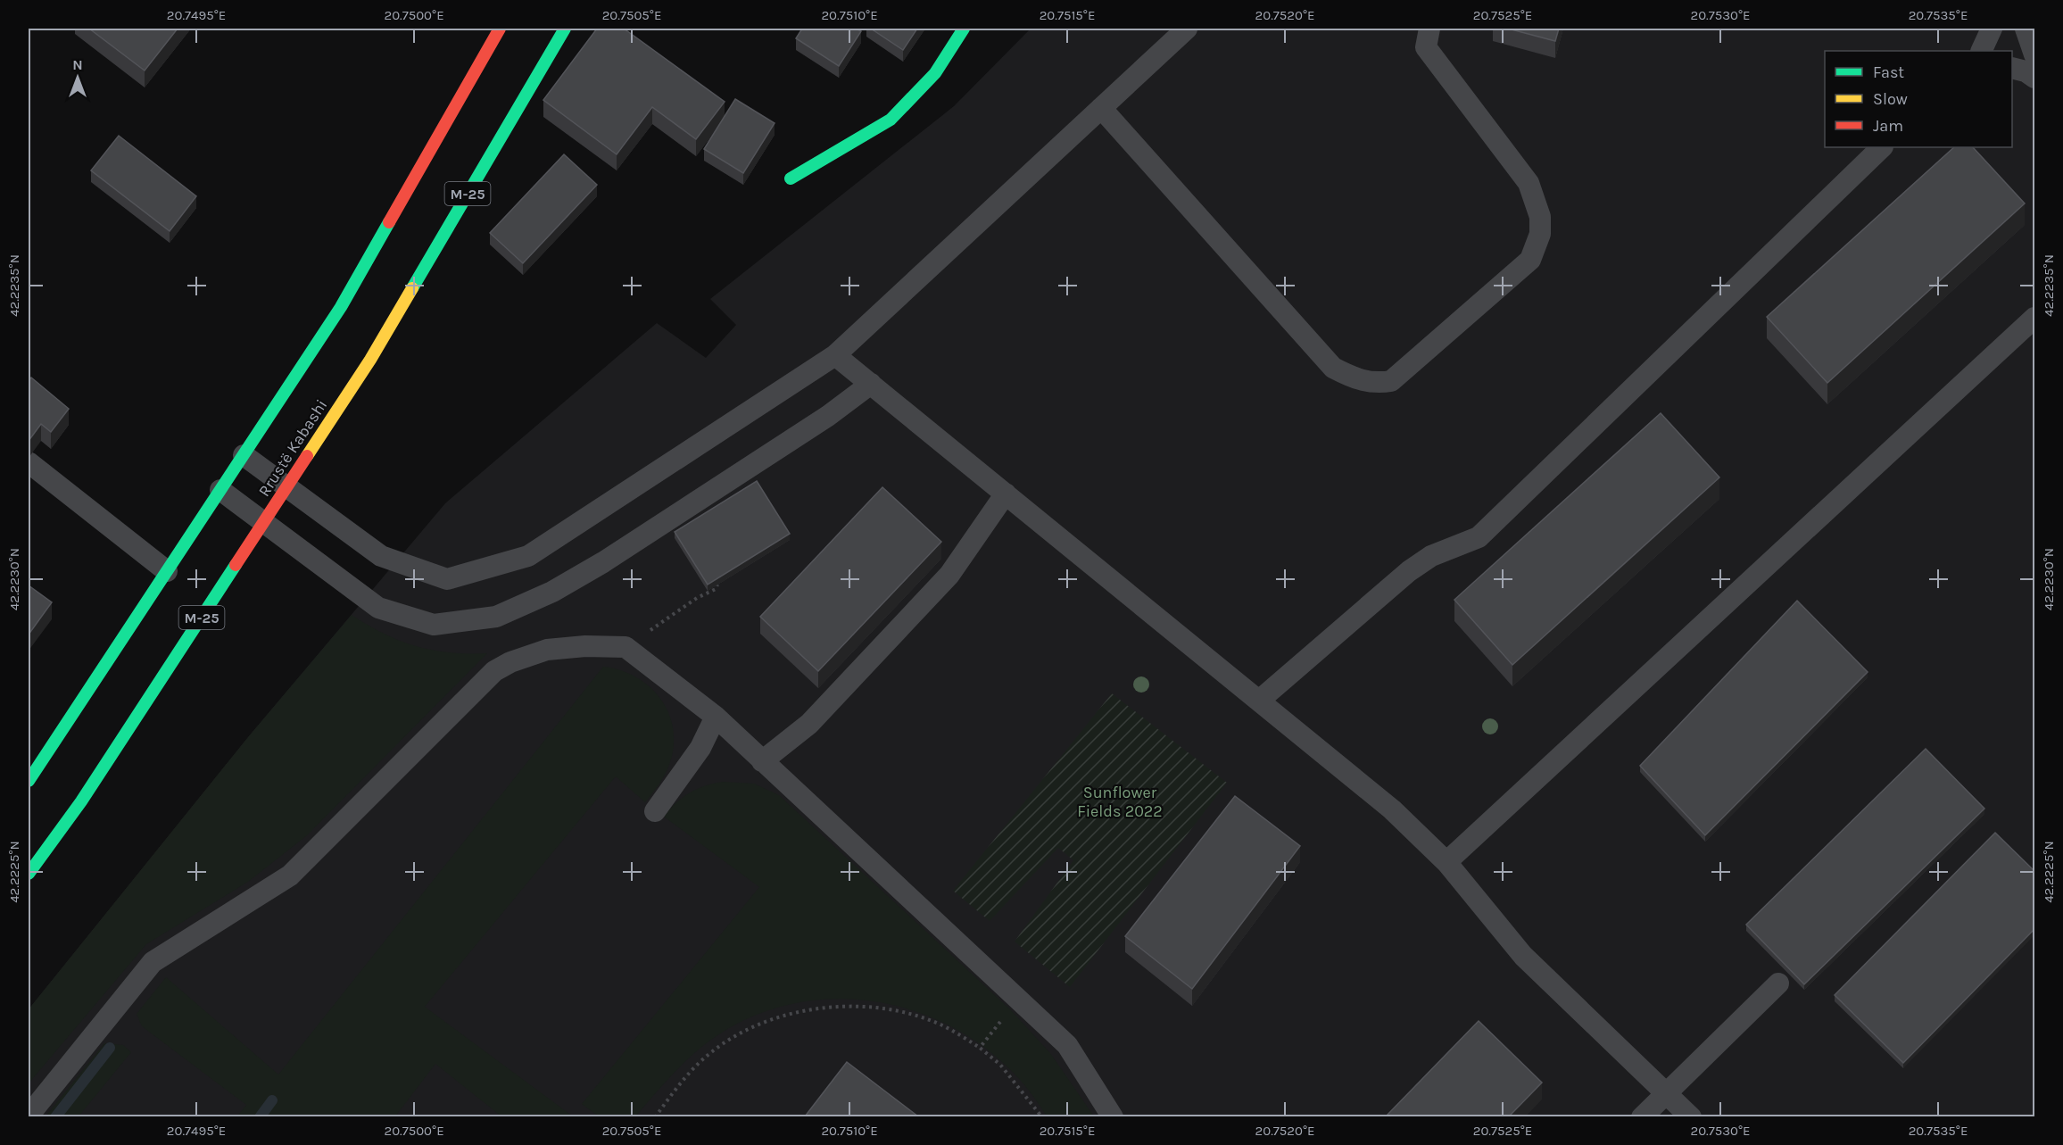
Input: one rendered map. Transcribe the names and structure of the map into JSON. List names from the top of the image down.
{
  "streets": {
    "main road": ["M-25", "Rrustë Kabashi"]
  },
  "parks": ["Sunflower Fields 2022"],
  "legend": ["Fast", "Slow", "Jam"],
  "north": "top",
  "coordinates": [
    "20.7495°E",
    "20.7500°E",
    "20.7505°E",
    "20.7510°E",
    "20.7515°E",
    "20.7520°E",
    "20.7525°E",
    "20.7530°E",
    "20.7535°E",
    "42.2235°N",
    "42.2230°N",
    "42.2225°N"
  ]
}
